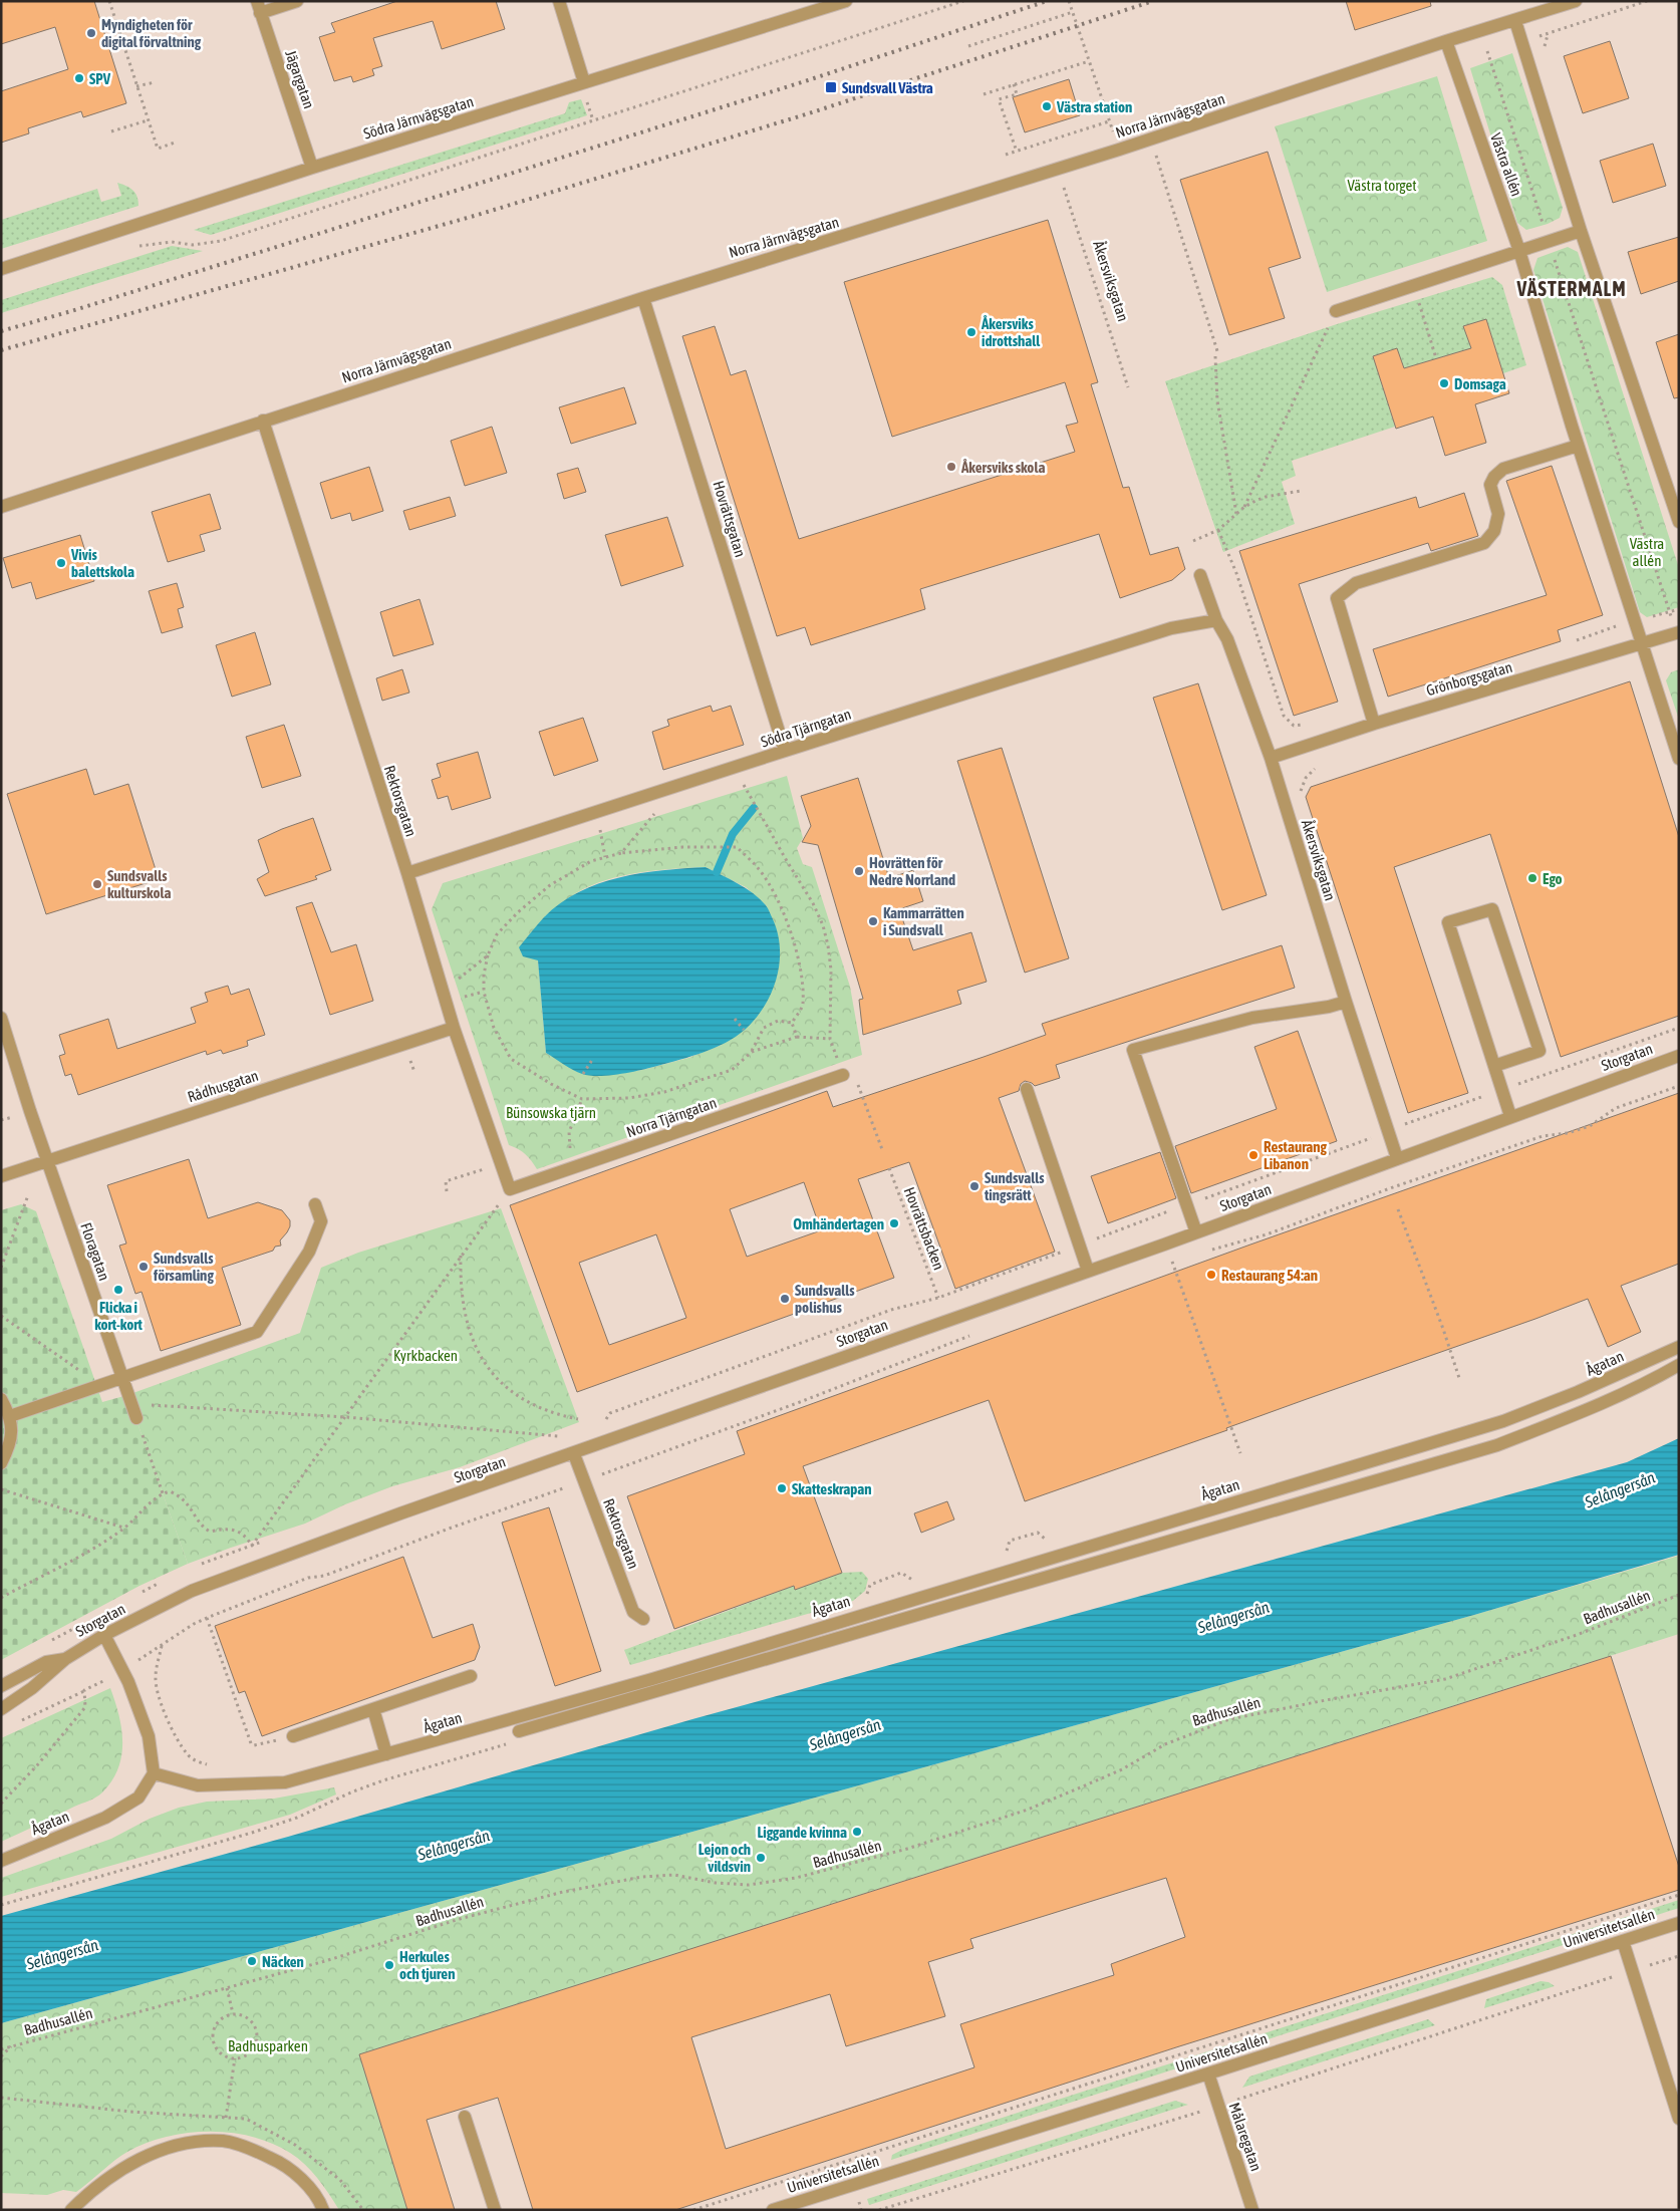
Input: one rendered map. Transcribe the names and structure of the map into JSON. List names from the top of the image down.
{
  "streets": {
    "street": [
      "Jägargatan",
      "Norra Järnvägsgatan",
      "Södra Järnvägsgatan",
      "Västra allén",
      "Åkersviksgatan",
      "Hovrättsgatan",
      "Grönborgsgatan",
      "Södra Tjärngatan",
      "Rektorsgatan",
      "Storgatan",
      "Rådhusgatan",
      "Norra Tjärngatan",
      "Floragatan",
      "Ågatan",
      "Universitetsallén",
      "Målaregatan"
    ],
    "path": ["Hovrättsbacken", "Badhusallén"]
  },
  "crossings": [
    ["Jägargatan", "Södra Järnvägsgatan"],
    ["Norra Järnvägsgatan", "Västra allén"],
    ["Norra Järnvägsgatan", "Hovrättsgatan"],
    ["Norra Järnvägsgatan", "Rektorsgatan"],
    ["Västra allén", "Grönborgsgatan"],
    ["Åkersviksgatan", "Grönborgsgatan"],
    ["Åkersviksgatan", "Södra Tjärngatan"],
    ["Åkersviksgatan", "Storgatan"],
    ["Hovrättsgatan", "Södra Tjärngatan"],
    ["Södra Tjärngatan", "Rektorsgatan"],
    ["Rektorsgatan", "Storgatan"],
    ["Rektorsgatan", "Rådhusgatan"],
    ["Rektorsgatan", "Norra Tjärngatan"],
    ["Rådhusgatan", "Floragatan"],
    ["Universitetsallén", "Målaregatan"]
  ],
  "districts": ["VÄSTERMALM"],
  "water": ["Selångersån"],
  "parks": [
    "Västra torget",
    "Västra allén",
    "Bünsowska tjärn",
    "Kyrkbacken",
    "Badhusparken"
  ],
  "places": {
    "other": [
      "Myndigheten för digital förvaltning",
      "SPV",
      "Västra station",
      "Åkersviks idrottshall",
      "Domsaga",
      "Åkersviks skola",
      "Vivis balettskola",
      "Hovrätten för Nedre Norrland",
      "Ego",
      "Sundsvalls kulturskola",
      "Kammarrätten i Sundsvall",
      "Restaurang Libanon",
      "Sundsvalls tingsrätt",
      "Omhändertagen",
      "Sundsvalls församling",
      "Restaurang 54:an",
      "Flicka i kort-kort",
      "Sundsvalls polishus",
      "Skatteskrapan",
      "Liggande kvinna",
      "Lejon och vildsvin",
      "Näcken",
      "Herkules och tjuren"
    ],
    "transit": ["Sundsvall Västra"]
  }
}
